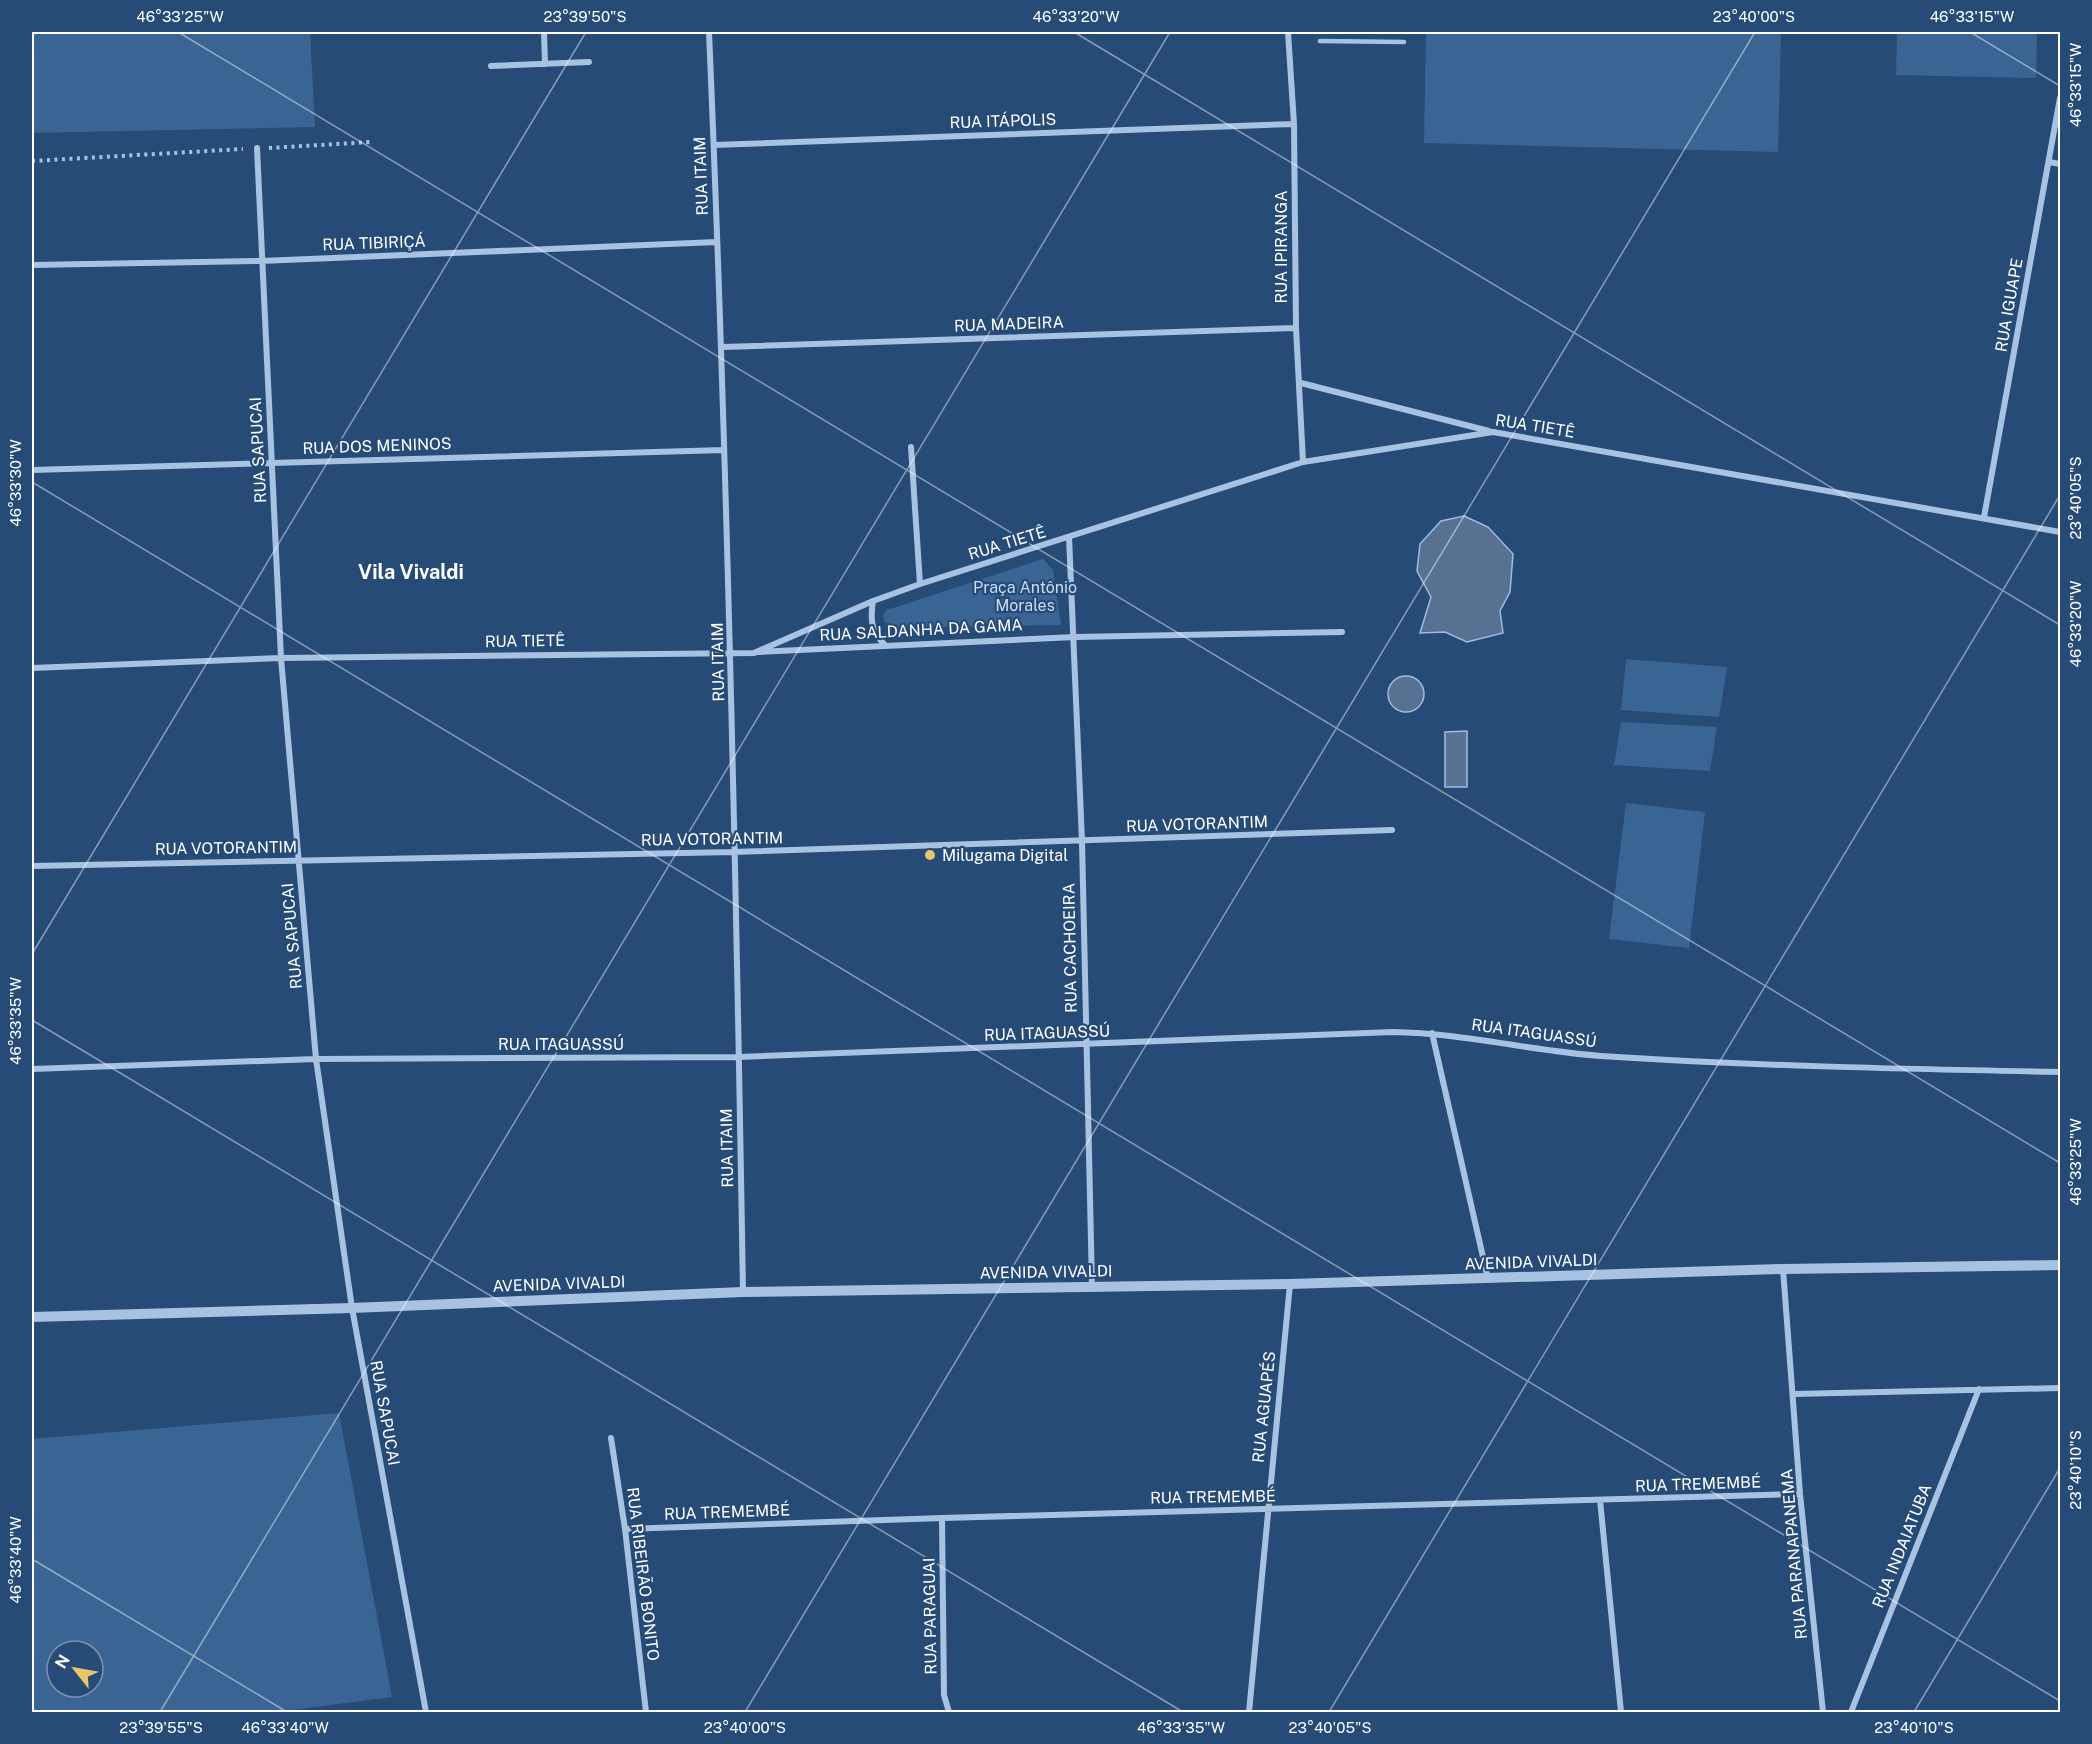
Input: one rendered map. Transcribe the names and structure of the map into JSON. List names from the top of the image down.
{
  "streets": {
    "street": [
      "RUA ITÁPOLIS",
      "RUA ITAIM",
      "RUA TIBIRIÇÁ",
      "RUA IPIRANGA",
      "RUA IGUAPE",
      "RUA MADEIRA",
      "RUA TIETÊ",
      "RUA DOS MENINOS",
      "RUA SAPUCAI",
      "RUA SALDANHA DA GAMA",
      "RUA VOTORANTIM",
      "RUA CACHOEIRA",
      "RUA ITAGUASSÚ",
      "AVENIDA VIVALDI",
      "RUA AGUAPÉS",
      "RUA TREMEMBÉ",
      "RUA INDAIATUBA",
      "RUA PARANAPANEMA",
      "RUA RIBEIRÃO BONITO",
      "RUA PARAGUAI"
    ]
  },
  "crossings": [
    ["RUA ITÁPOLIS", "RUA ITAIM"],
    ["RUA ITÁPOLIS", "RUA IPIRANGA"],
    ["RUA ITAIM", "RUA TIBIRIÇÁ"],
    ["RUA ITAIM", "RUA MADEIRA"],
    ["RUA ITAIM", "RUA TIETÊ"],
    ["RUA ITAIM", "RUA DOS MENINOS"],
    ["RUA ITAIM", "RUA VOTORANTIM"],
    ["RUA ITAIM", "RUA ITAGUASSÚ"],
    ["RUA ITAIM", "AVENIDA VIVALDI"],
    ["RUA TIBIRIÇÁ", "RUA SAPUCAI"],
    ["RUA IPIRANGA", "RUA MADEIRA"],
    ["RUA IPIRANGA", "RUA TIETÊ"],
    ["RUA IGUAPE", "RUA TIETÊ"],
    ["RUA TIETÊ", "RUA SAPUCAI"],
    ["RUA TIETÊ", "RUA SALDANHA DA GAMA"],
    ["RUA TIETÊ", "RUA CACHOEIRA"],
    ["RUA DOS MENINOS", "RUA SAPUCAI"],
    ["RUA SAPUCAI", "RUA VOTORANTIM"],
    ["RUA SAPUCAI", "RUA ITAGUASSÚ"],
    ["RUA SAPUCAI", "AVENIDA VIVALDI"],
    ["RUA SALDANHA DA GAMA", "RUA CACHOEIRA"],
    ["RUA VOTORANTIM", "RUA CACHOEIRA"],
    ["RUA CACHOEIRA", "RUA ITAGUASSÚ"],
    ["RUA CACHOEIRA", "AVENIDA VIVALDI"],
    ["AVENIDA VIVALDI", "RUA AGUAPÉS"],
    ["AVENIDA VIVALDI", "RUA PARANAPANEMA"],
    ["RUA AGUAPÉS", "RUA TREMEMBÉ"],
    ["RUA TREMEMBÉ", "RUA PARANAPANEMA"],
    ["RUA TREMEMBÉ", "RUA RIBEIRÃO BONITO"],
    ["RUA TREMEMBÉ", "RUA PARAGUAI"]
  ],
  "districts": ["Vila Vivaldi"],
  "parks": ["Praça Antônio Morales"],
  "places": ["Milugama Digital"],
  "north": "top left",
  "coordinates": [
    "46°33'25\"W",
    "23°39'50\"S",
    "46°33'20\"W",
    "23°40'00\"S",
    "46°33'15\"W",
    "46°33'30\"W",
    "23°40'05\"S",
    "46°33'35\"W",
    "23°40'10\"S",
    "46°33'40\"W",
    "23°39'55\"S"
  ]
}
